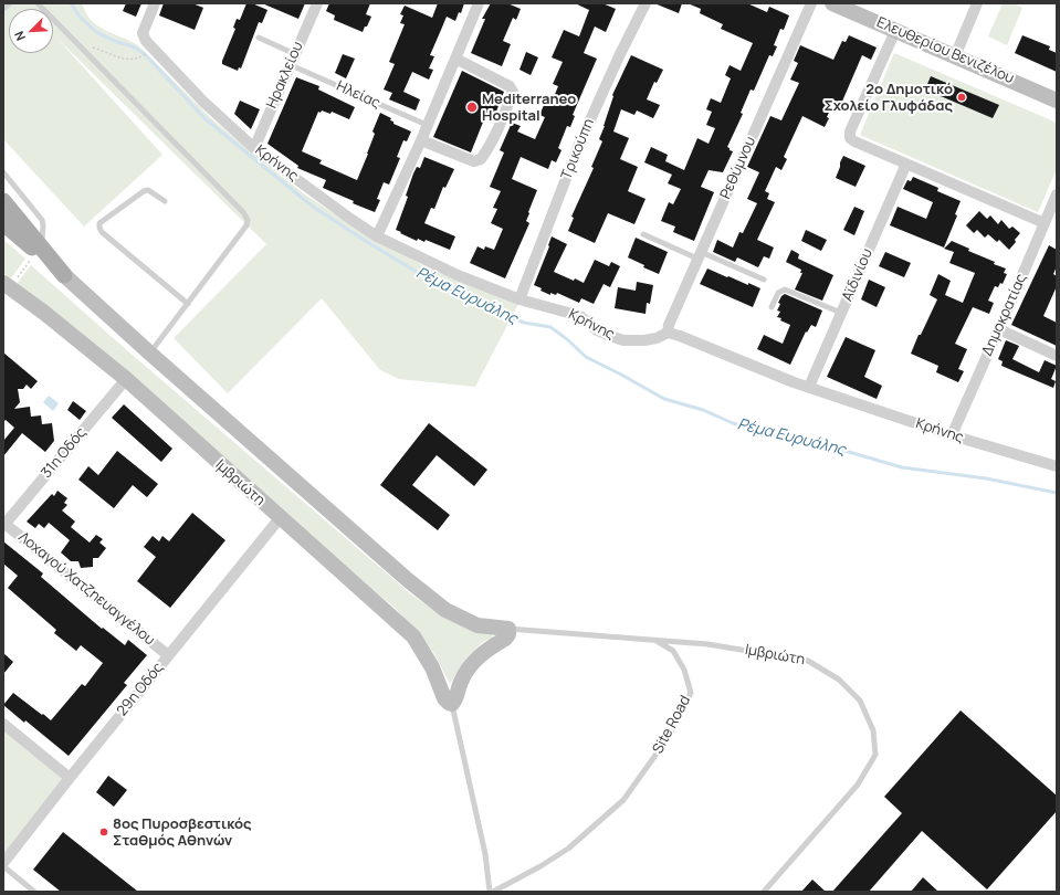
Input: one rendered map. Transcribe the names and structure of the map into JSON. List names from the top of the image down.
{
  "streets": {
    "street": [
      "Ελευθερίου Βενιζέλου",
      "Ηρακλείου",
      "Τρικούπη",
      "Κρήνης",
      "Ρεθύμνου",
      "Αϊδινίου",
      "Δημοκρατίας",
      "31η Οδός",
      "Ιμβριώτη",
      "Λοχαγού Χατζηευαγγέλου",
      "29η Οδός"
    ],
    "lane": ["Ηλείας", "Site Road"]
  },
  "crossings": [
    ["Ηρακλείου", "Ηλείας"],
    ["Ηρακλείου", "Κρήνης"],
    ["Τρικούπη", "Κρήνης"],
    ["Κρήνης", "Ρεθύμνου"],
    ["Κρήνης", "Αϊδινίου"],
    ["Κρήνης", "Δημοκρατίας"],
    ["31η Οδός", "Ιμβριώτη"],
    ["31η Οδός", "Λοχαγού Χατζηευαγγέλου"],
    ["Ιμβριώτη", "29η Οδός"],
    ["Ιμβριώτη", "Site Road"],
    ["Λοχαγού Χατζηευαγγέλου", "29η Οδός"]
  ],
  "water": ["Ρέμα Ευρυάλης"],
  "places": ["2ο Δημοτικό Σχολείο Γλυφάδας", "Mediterraneo Hospital", "8ος Πυροσβεστικός Σταθμός Αθηνών"],
  "north": "bottom left"
}
